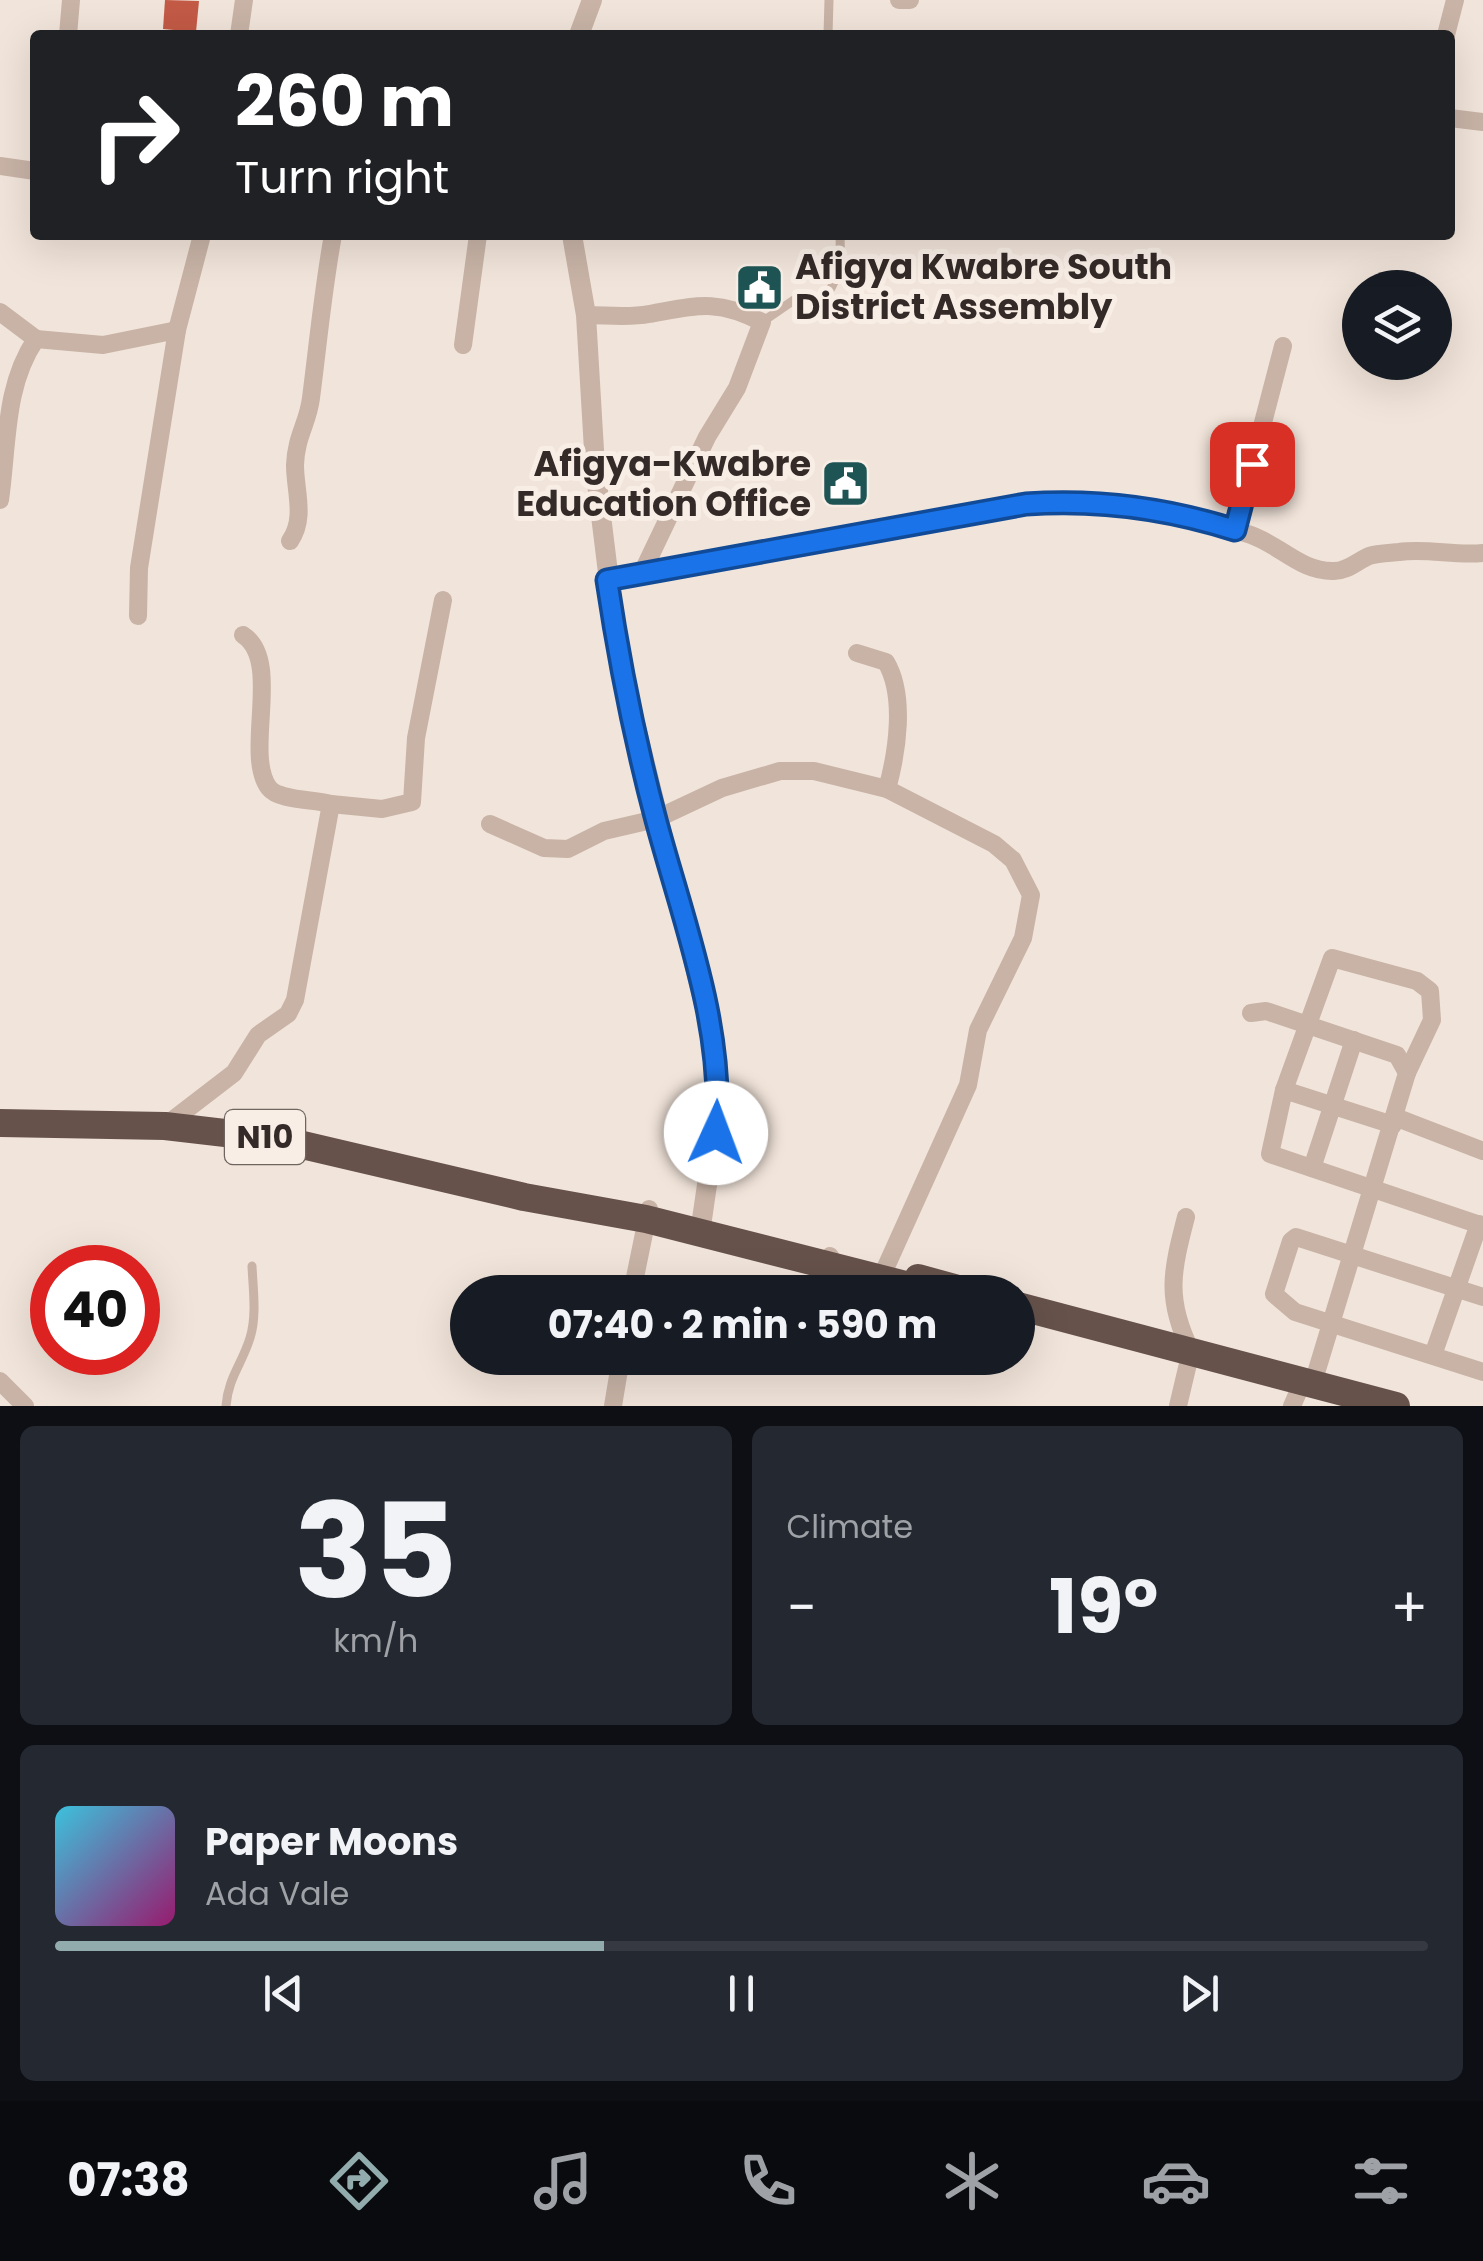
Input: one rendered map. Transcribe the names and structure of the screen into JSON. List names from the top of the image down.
{
  "streets": {
    "highway": ["N10"]
  },
  "places": {
    "public building": ["Afigya Kwabre South District Assembly", "Afigya-Kwabre Education Office"]
  },
  "page": {
    "turn": ["260 m", "Turn right"],
    "limit": "40",
    "trip": "07:40 · 2 min · 590 m",
    "tile": [
      ["35", "km/h"],
      "Climate"
    ],
    "heat": ["−", "19°", "+"],
    "song": ["Paper Moons", "Ada Vale"],
    "tabs": "07:38"
  }
}
